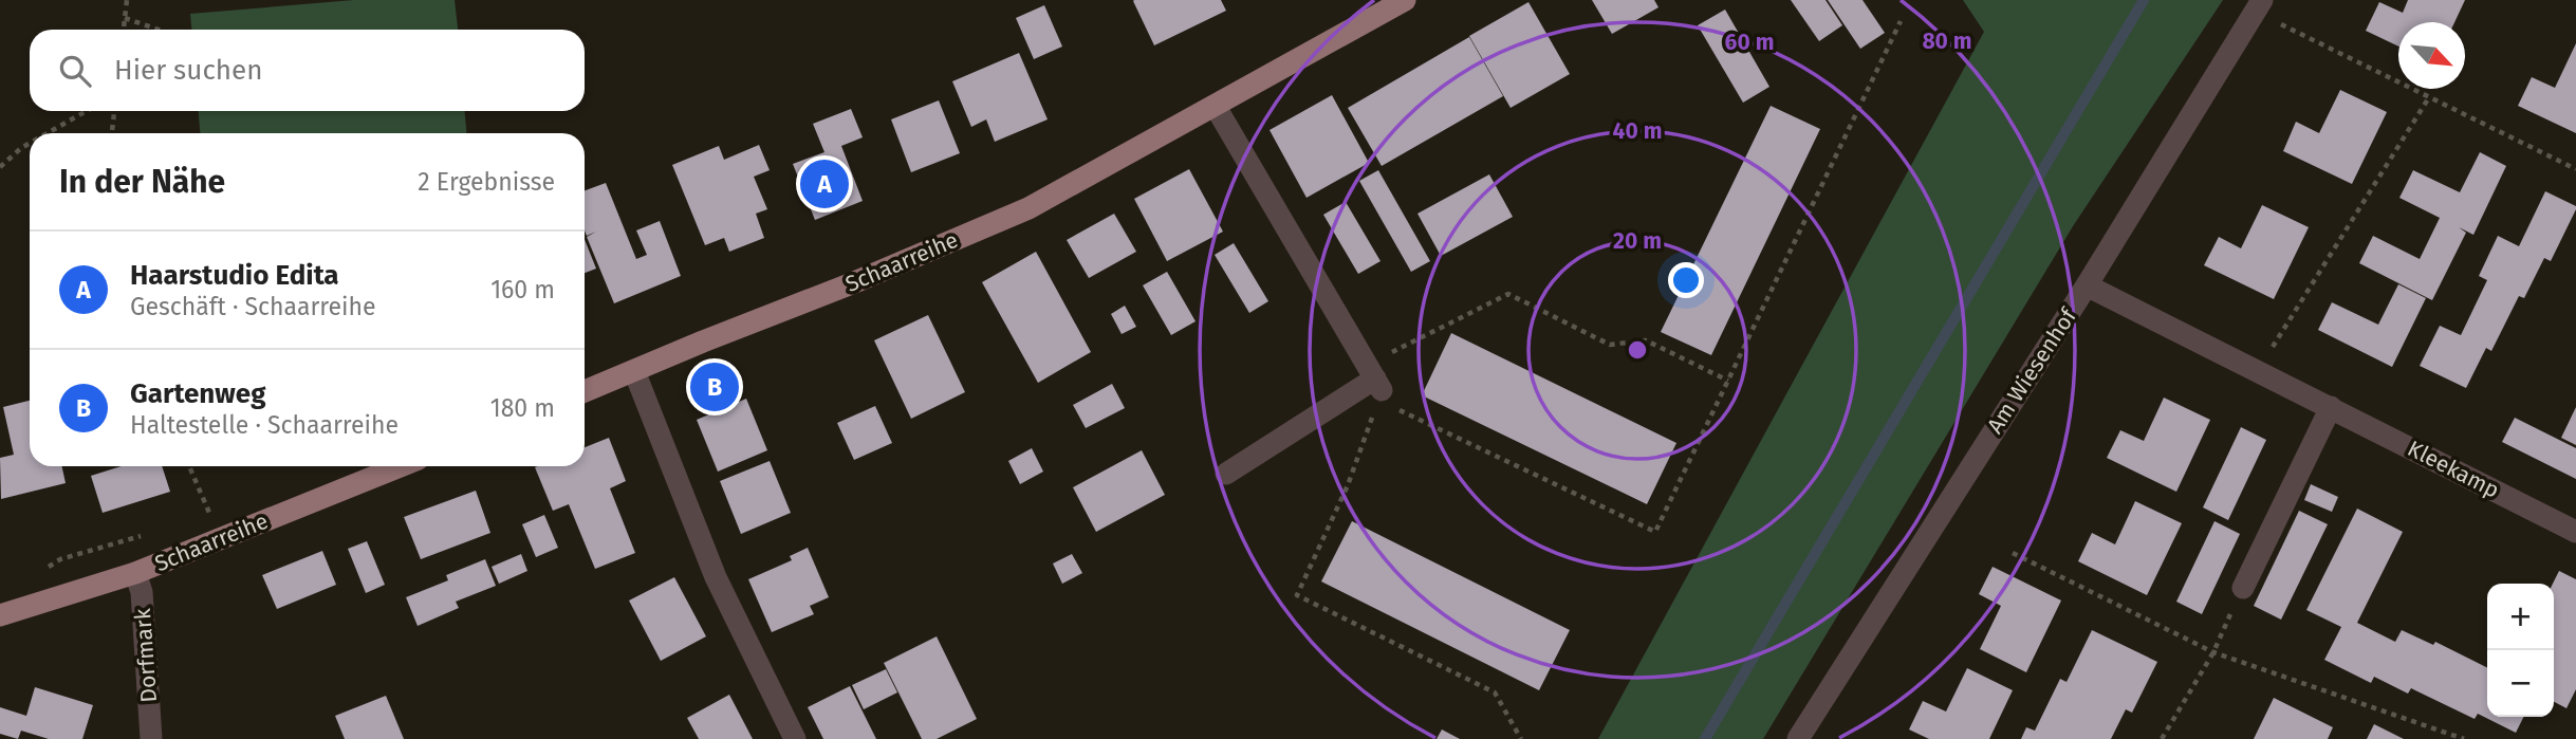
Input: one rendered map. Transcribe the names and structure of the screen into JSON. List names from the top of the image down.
{
  "streets": {
    "main road": ["Schaarreihe"],
    "street": ["Am Wiesenhof", "Kleekamp", "Dorfmark"]
  },
  "crossings": [
    ["Schaarreihe", "Dorfmark"],
    ["Am Wiesenhof", "Kleekamp"]
  ],
  "north": "bottom right",
  "page": {
    "search": "Hier suchen",
    "heading": ["In der Nähe", "2 Ergebnisse"],
    "pins": ["A", "B"],
    "list": [
      {
        "mark": "A",
        "name": "Haarstudio Edita",
        "note": "Geschäft · Schaarreihe",
        "value": "160 m"
      },
      {
        "mark": "B",
        "name": "Gartenweg",
        "note": "Haltestelle · Schaarreihe",
        "value": "180 m"
      }
    ],
    "map_buttons": ["+", "−"]
  },
  "rings": [
    "80 m",
    "60 m",
    "40 m",
    "20 m"
  ]
}
